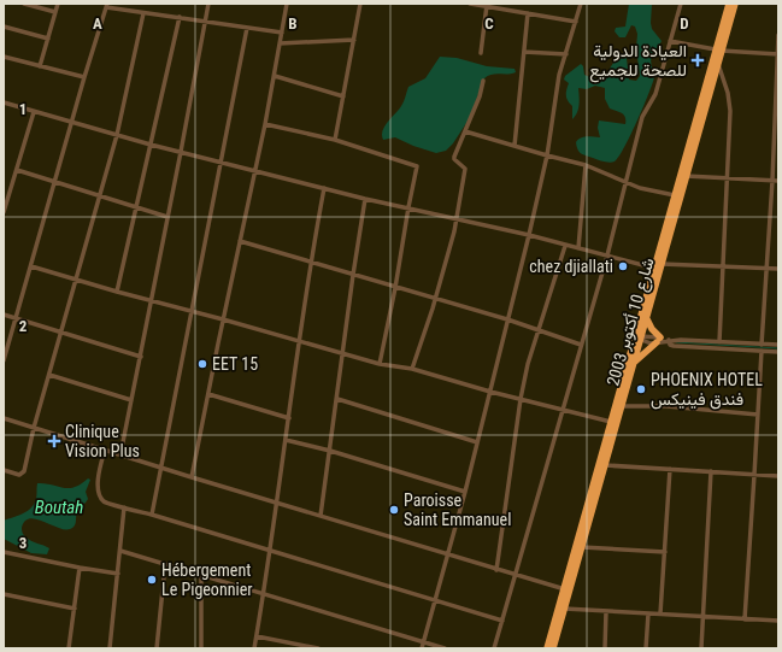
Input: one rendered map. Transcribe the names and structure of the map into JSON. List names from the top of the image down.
{
  "streets": {
    "highway": ["شارع 10 أكتوبر 2003"]
  },
  "water": ["Boutah"],
  "places": {
    "health": ["العيادة الدولية للصحة للجميع", "Clinique Vision Plus"],
    "other": [
      "chez djiallati",
      "EET 15",
      "PHOENIX HOTEL فندق فينيكس",
      "Paroisse Saint Emmanuel",
      "Hébergement Le Pigeonnier"
    ]
  },
  "grid": {
    "columns": [
      "A",
      "B",
      "C",
      "D"
    ],
    "rows": ["1", "2", "3"]
  }
}
